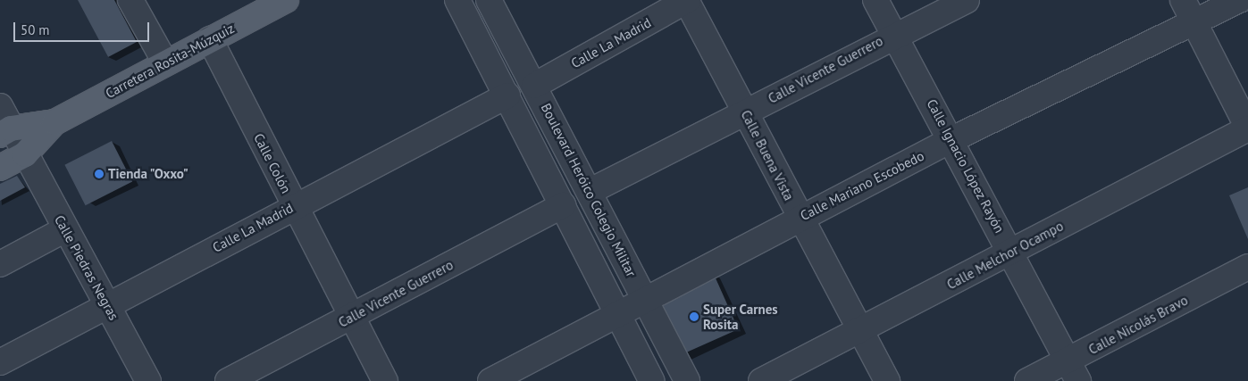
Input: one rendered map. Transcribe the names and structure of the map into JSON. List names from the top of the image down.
{
  "streets": {
    "main road": ["Carretera Rosita-Múzquiz"],
    "street": [
      "Calle La Madrid",
      "Calle Vicente Guerrero",
      "Calle Buena Vista",
      "Calle Colón",
      "Calle Ignacio López Rayón",
      "Calle Mariano Escobedo",
      "Boulevard Heróico Colegio Militar",
      "Calle Melchor Ocampo",
      "Calle Piedras Negras",
      "Calle Nicolás Bravo"
    ]
  },
  "crossings": [
    ["Calle La Madrid", "Calle Buena Vista"],
    ["Calle La Madrid", "Calle Colón"],
    ["Calle La Madrid", "Boulevard Heróico Colegio Militar"],
    ["Calle La Madrid", "Calle Piedras Negras"],
    ["Carretera Rosita-Múzquiz", "Calle Colón"],
    ["Carretera Rosita-Múzquiz", "Calle Piedras Negras"],
    ["Calle Vicente Guerrero", "Calle Buena Vista"],
    ["Calle Vicente Guerrero", "Calle Colón"],
    ["Calle Vicente Guerrero", "Calle Ignacio López Rayón"],
    ["Calle Vicente Guerrero", "Boulevard Heróico Colegio Militar"],
    ["Calle Buena Vista", "Calle Mariano Escobedo"],
    ["Calle Buena Vista", "Calle Melchor Ocampo"],
    ["Calle Ignacio López Rayón", "Calle Mariano Escobedo"],
    ["Calle Ignacio López Rayón", "Calle Melchor Ocampo"],
    ["Calle Ignacio López Rayón", "Calle Nicolás Bravo"],
    ["Calle Mariano Escobedo", "Boulevard Heróico Colegio Militar"]
  ],
  "places": ["Tienda \"Oxxo\"", "Super Carnes Rosita"],
  "scale_bar": "50 m"
}
